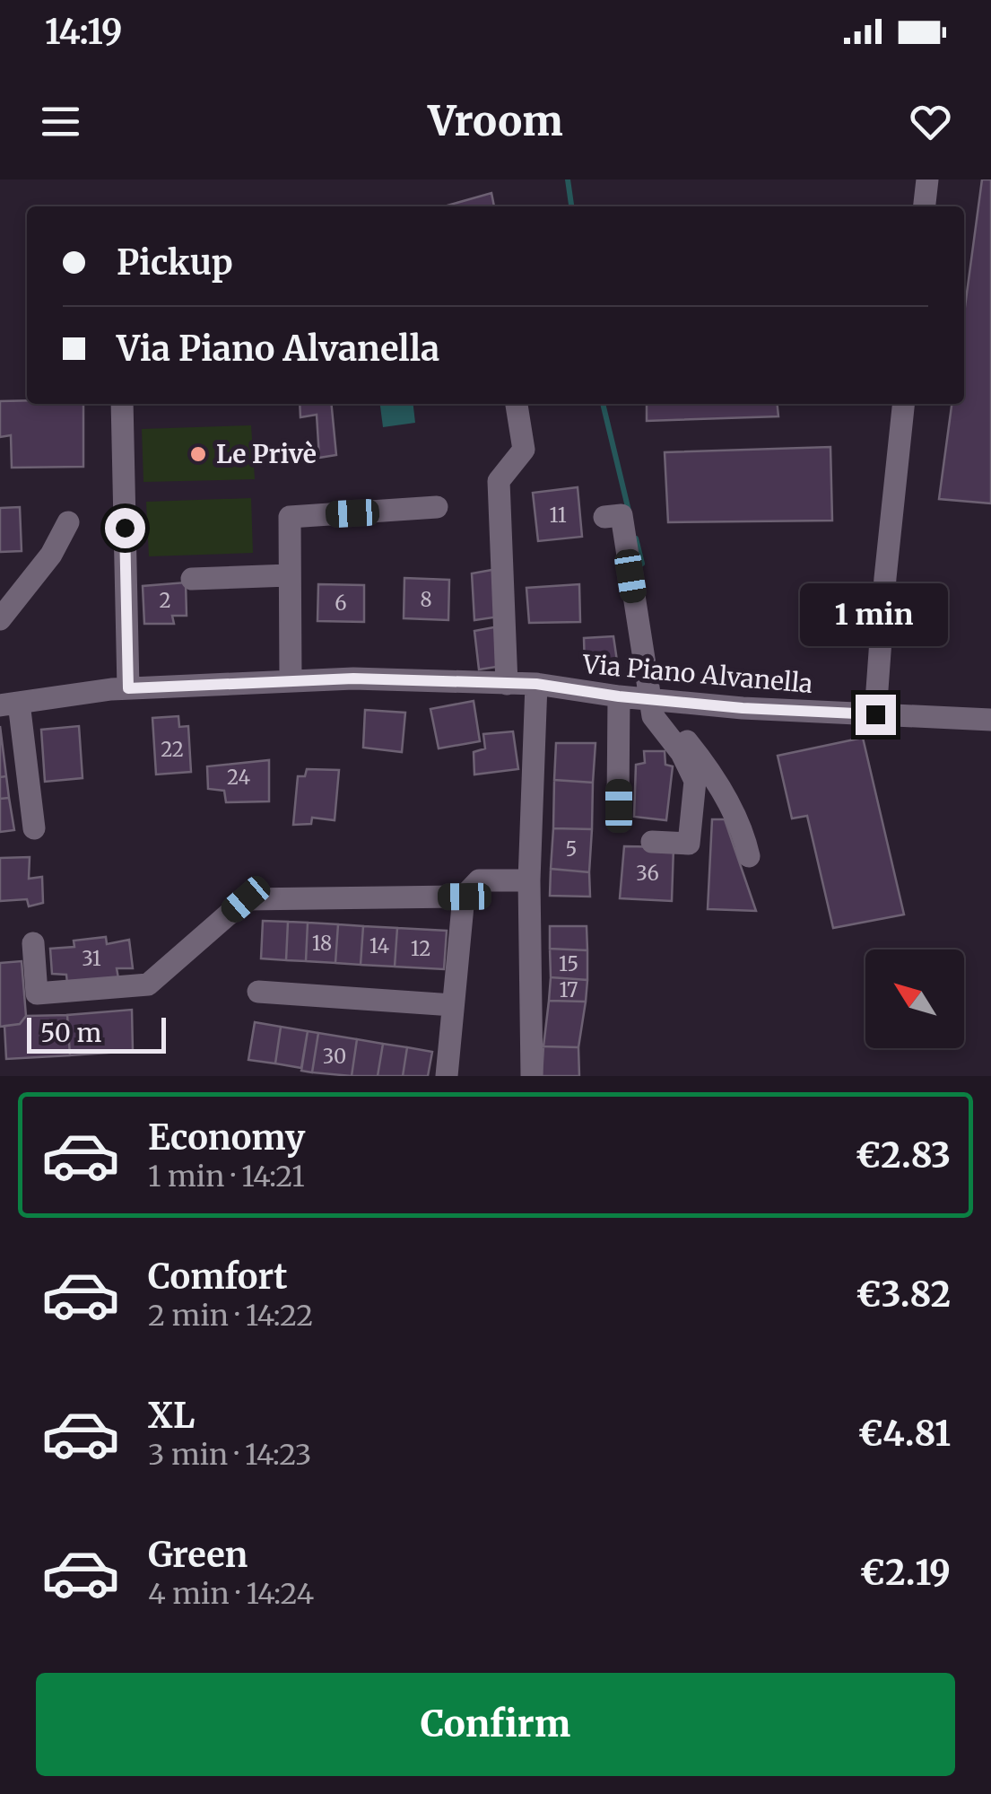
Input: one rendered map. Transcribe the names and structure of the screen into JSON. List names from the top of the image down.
{
  "streets": {
    "street": ["Via Piano Alvanella"]
  },
  "places": ["Le Privè"],
  "house_numbers": [
    "11",
    "8",
    "2",
    "6",
    "22",
    "24",
    "5",
    "36",
    "18",
    "14",
    "12",
    "31",
    "15",
    "17",
    "30"
  ],
  "scale_bar": "50 m",
  "north": "top left",
  "page": {
    "status": "14:19",
    "header": "Vroom",
    "banner": ["Pickup", "Via Piano Alvanella"],
    "bubble": "1 min",
    "scale": "50 m",
    "list": [
      {
        "name": "Economy",
        "note": "1 min · 14:21",
        "value": "€2.83"
      },
      {
        "name": "Comfort",
        "note": "2 min · 14:22",
        "value": "€3.82"
      },
      {
        "name": "XL",
        "note": "3 min · 14:23",
        "value": "€4.81"
      },
      {
        "name": "Green",
        "note": "4 min · 14:24",
        "value": "€2.19"
      }
    ],
    "buttons": "Confirm"
  }
}
